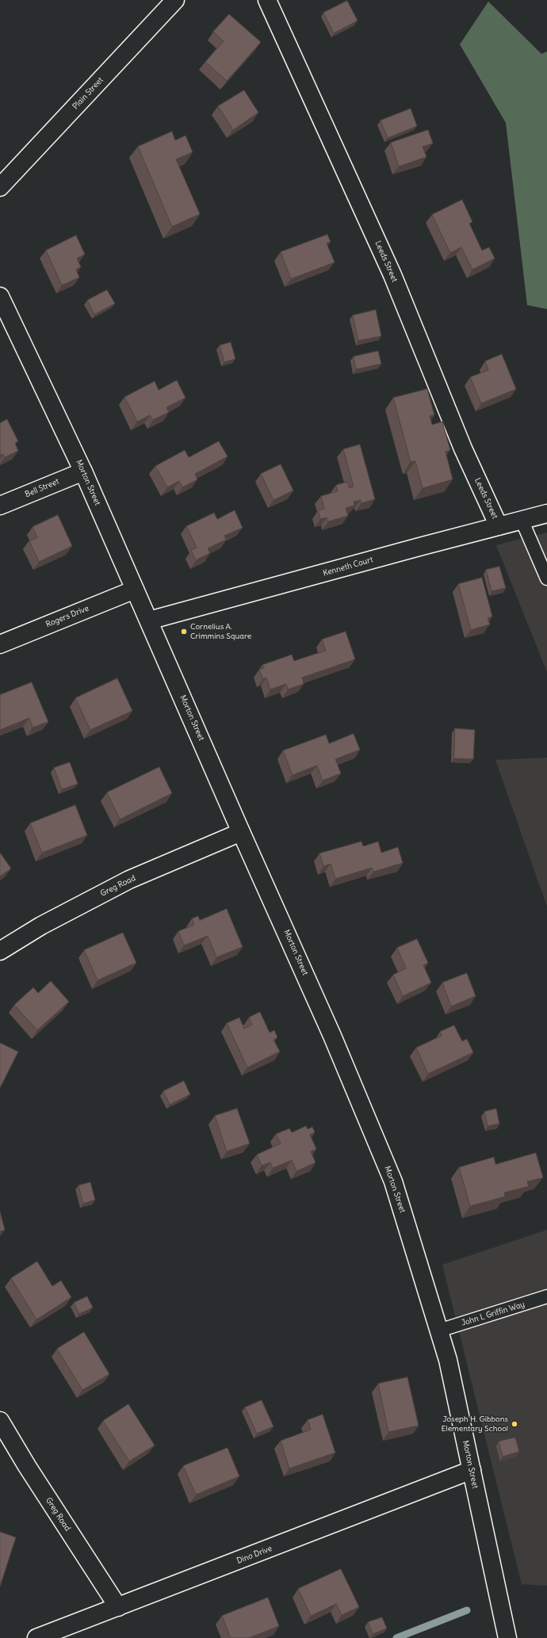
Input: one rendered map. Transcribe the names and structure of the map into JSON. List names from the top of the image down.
{
  "streets": {
    "street": [
      "Plain Street",
      "Leeds Street",
      "Morton Street",
      "Bell Street",
      "Kenneth Court",
      "Rogers Drive",
      "Greg Road",
      "Dino Drive"
    ],
    "lane": ["John L Griffin Way"]
  },
  "crossings": [
    ["Leeds Street", "Kenneth Court"],
    ["Morton Street", "Bell Street"],
    ["Morton Street", "Kenneth Court"],
    ["Morton Street", "Rogers Drive"],
    ["Morton Street", "Greg Road"],
    ["Morton Street", "John L Griffin Way"],
    ["Morton Street", "Dino Drive"],
    ["Greg Road", "Dino Drive"]
  ],
  "places": ["Cornelius A. Crimmins Square", "Joseph H. Gibbons Elementary School"]
}
